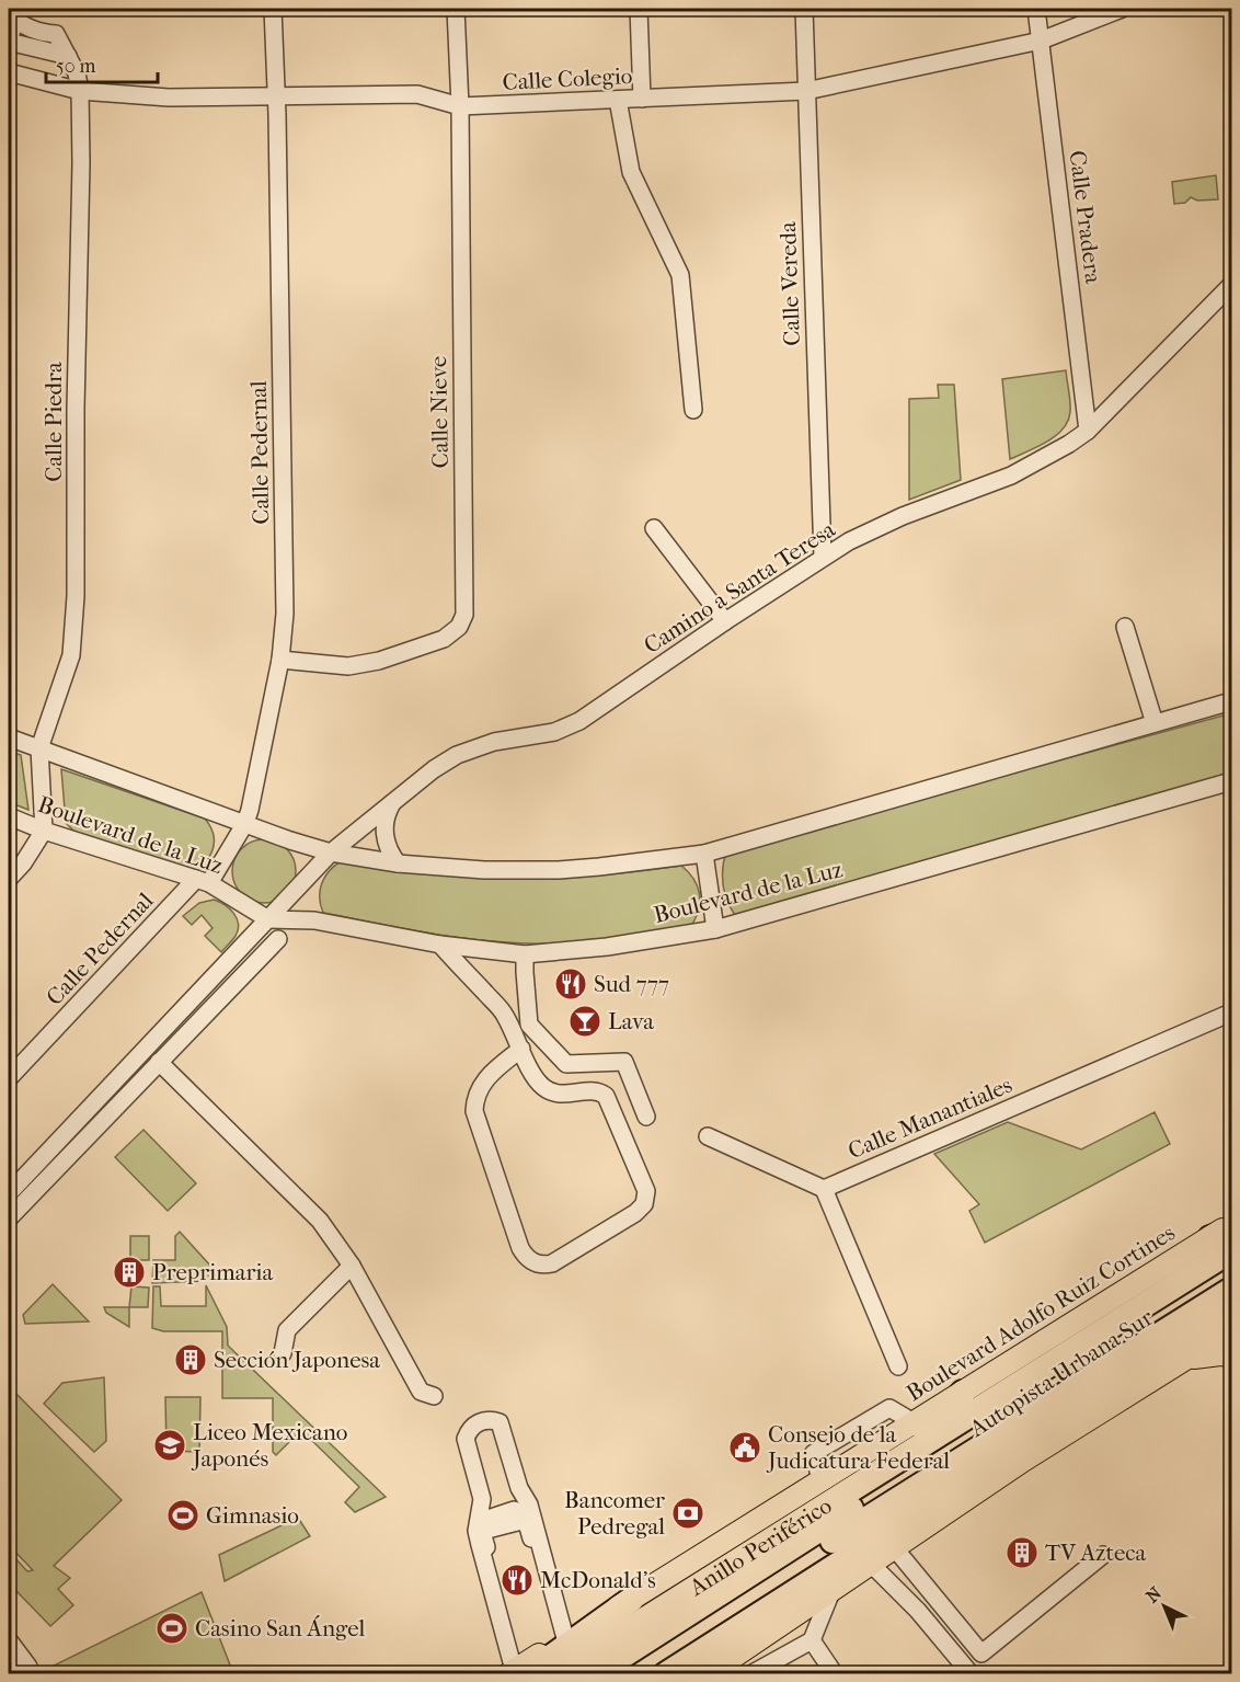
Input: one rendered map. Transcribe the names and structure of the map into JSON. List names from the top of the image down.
{
  "streets": {
    "highway": ["Autopista Urbana Sur", "Anillo Periférico"],
    "main road": ["Boulevard Adolfo Ruiz Cortines"],
    "street": [
      "Calle Colegio",
      "Calle Pradera",
      "Calle Vereda",
      "Calle Nieve",
      "Calle Piedra",
      "Calle Pedernal",
      "Camino a Santa Teresa",
      "Boulevard de la Luz",
      "Calle Manantiales"
    ]
  },
  "crossings": [
    ["Calle Colegio", "Calle Pradera"],
    ["Calle Colegio", "Calle Vereda"],
    ["Calle Colegio", "Calle Nieve"],
    ["Calle Colegio", "Calle Piedra"],
    ["Calle Colegio", "Calle Pedernal"],
    ["Calle Pradera", "Camino a Santa Teresa"],
    ["Calle Vereda", "Camino a Santa Teresa"],
    ["Calle Nieve", "Calle Pedernal"],
    ["Calle Piedra", "Boulevard de la Luz"],
    ["Calle Pedernal", "Boulevard de la Luz"],
    ["Camino a Santa Teresa", "Boulevard de la Luz"],
    ["Boulevard Adolfo Ruiz Cortines", "Anillo Periférico"]
  ],
  "places": {
    "restaurant": ["Sud 777", "McDonald's"],
    "bar": ["Lava"],
    "building": ["Preprimaria", "Sección Japonesa", "TV Azteca"],
    "school or university": ["Liceo Mexicano Japonés"],
    "public building": ["Consejo de la Judicatura Federal"],
    "bank": ["Bancomer Pedregal"],
    "sports": ["Gimnasio", "Casino San Ángel"]
  },
  "scale_bar": "50 m",
  "north": "top left"
}
